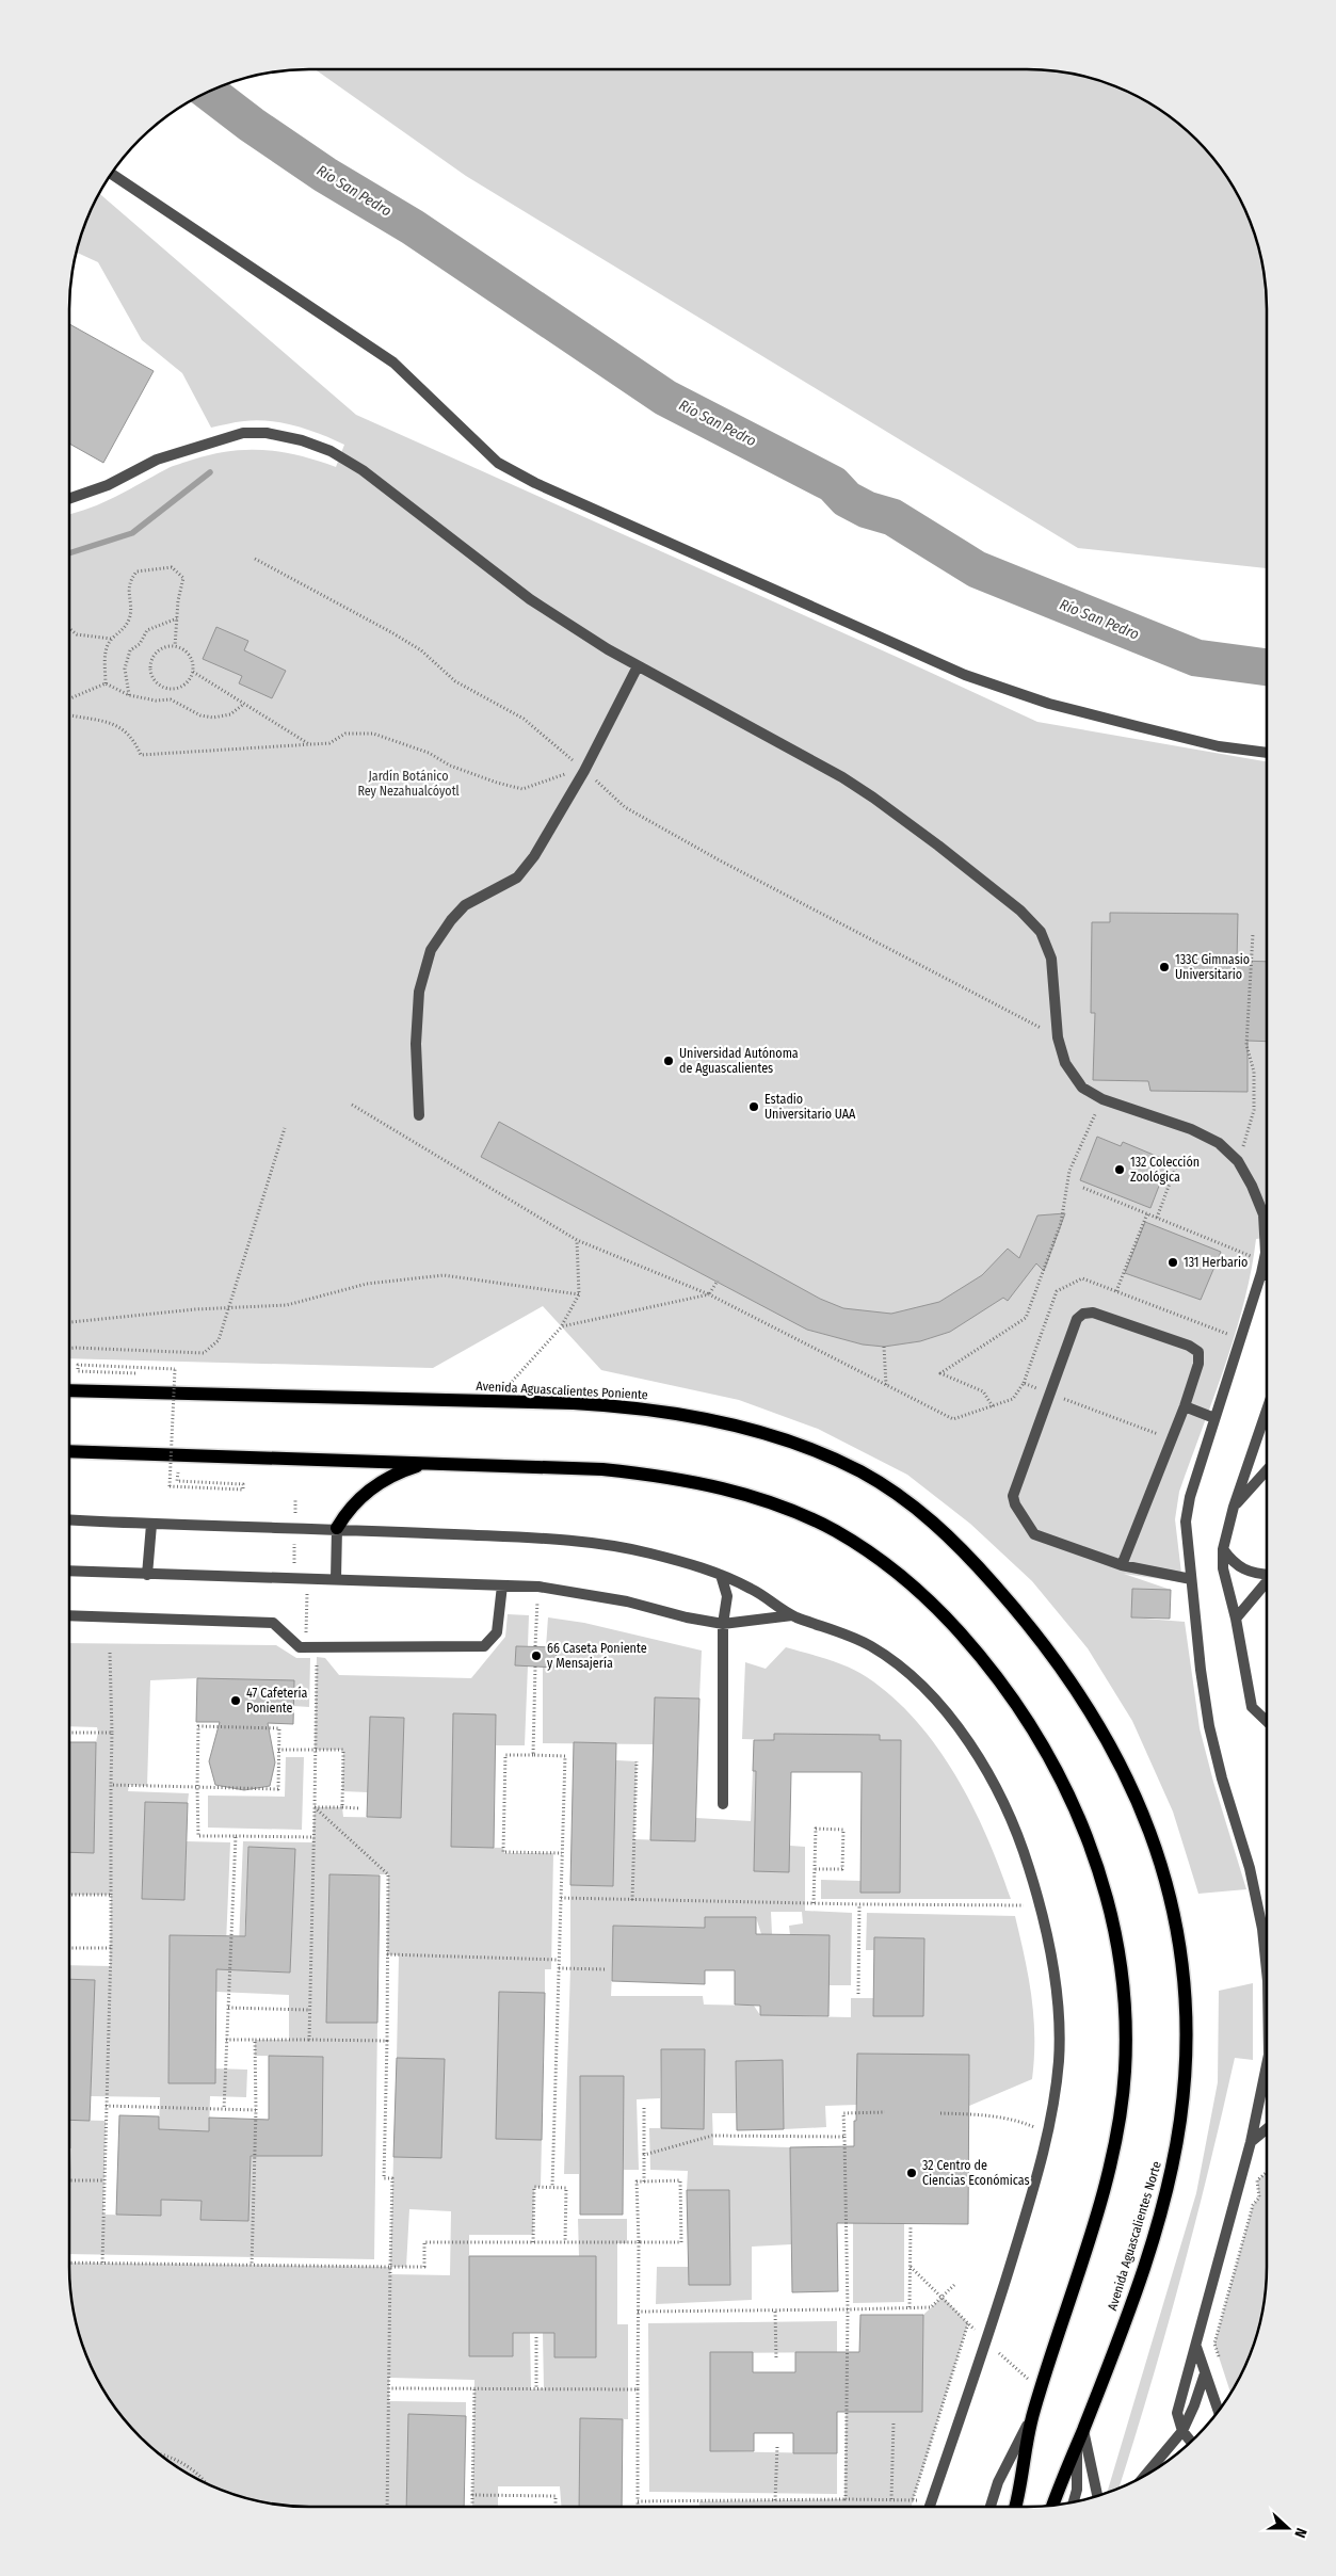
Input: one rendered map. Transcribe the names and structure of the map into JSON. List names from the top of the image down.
{
  "streets": {
    "main road": ["Avenida Aguascalientes Poniente", "Avenida Aguascalientes Norte"]
  },
  "crossings": [
    ["Avenida Aguascalientes Poniente", "Avenida Aguascalientes Norte"]
  ],
  "water": ["Río San Pedro"],
  "parks": ["Jardín Botánico Rey Nezahualcóyotl"],
  "places": [
    "133C Gimnasio Universitario",
    "Universidad Autónoma de Aguascalientes",
    "Estadio Universitario UAA",
    "132 Colección Zoológica",
    "131 Herbario",
    "66 Caseta Poniente y Mensajería",
    "47 Cafetería Poniente",
    "32 Centro de Ciencias Económicas"
  ],
  "north": "right"
}
